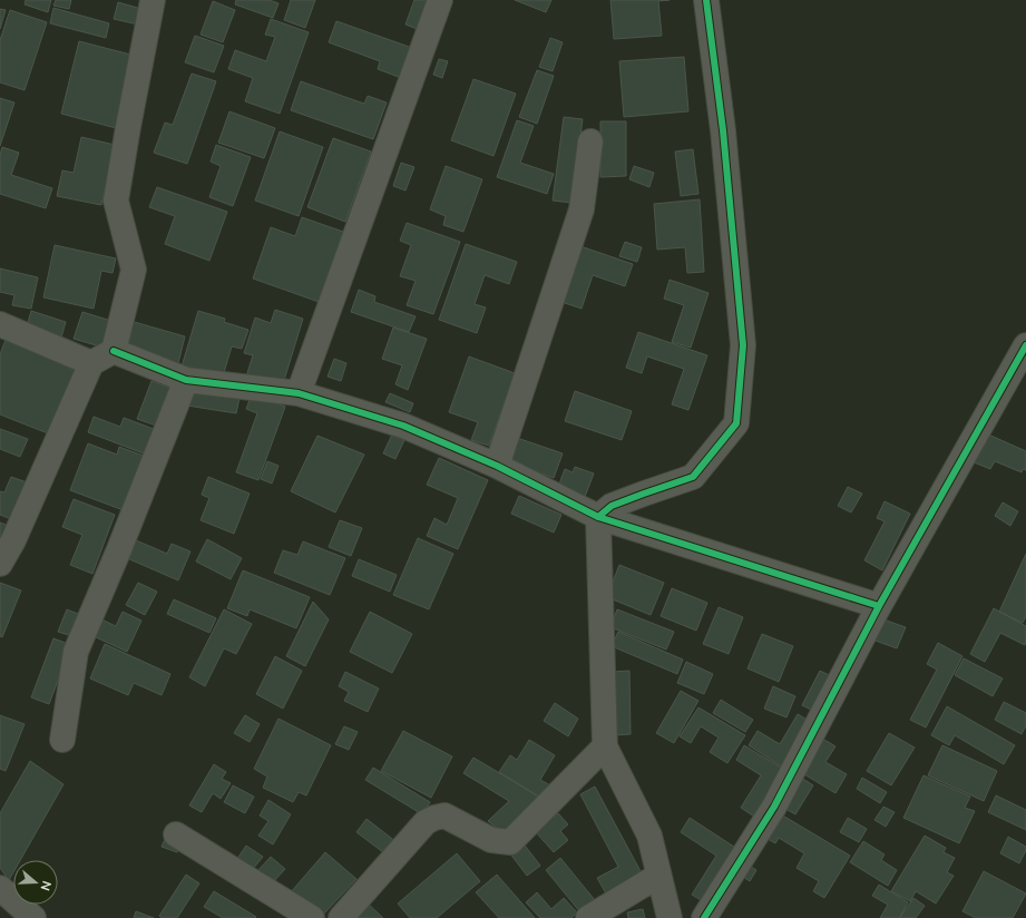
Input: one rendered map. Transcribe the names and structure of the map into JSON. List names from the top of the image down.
{
  "north": "right"
}
